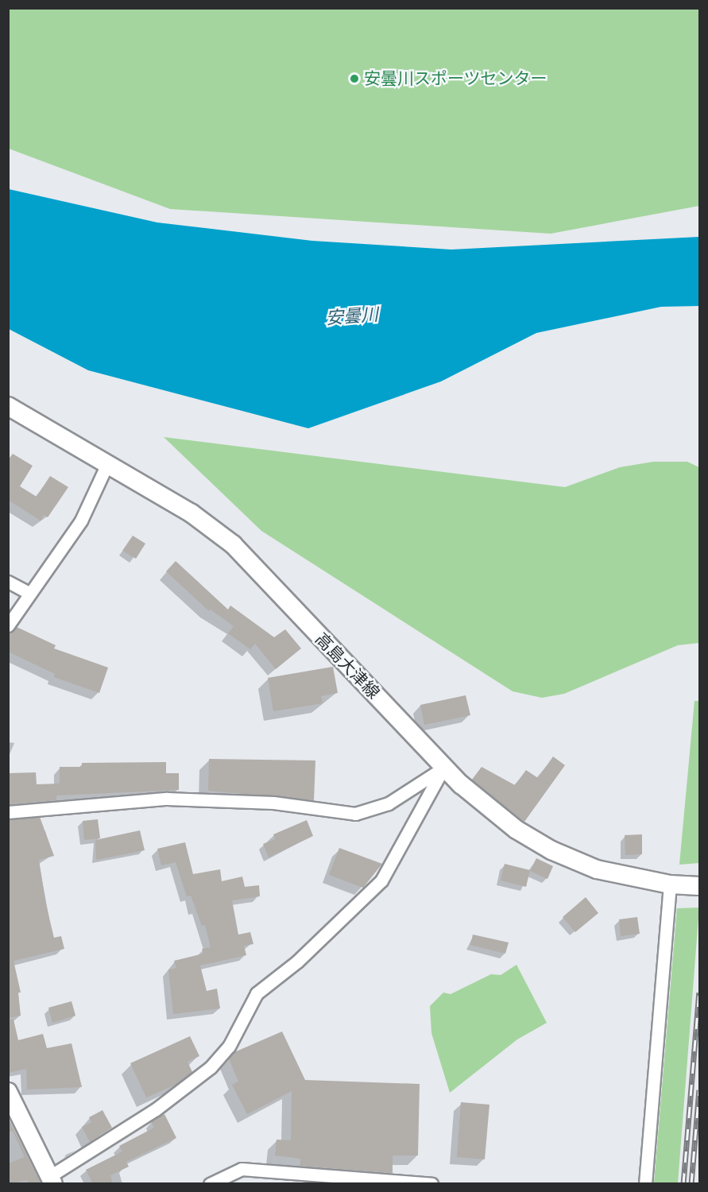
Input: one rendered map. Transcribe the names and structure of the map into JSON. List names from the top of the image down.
{
  "streets": {
    "main road": ["高島大津線"]
  },
  "water": ["安曇川"],
  "places": ["安曇川スポーツセンター"]
}
